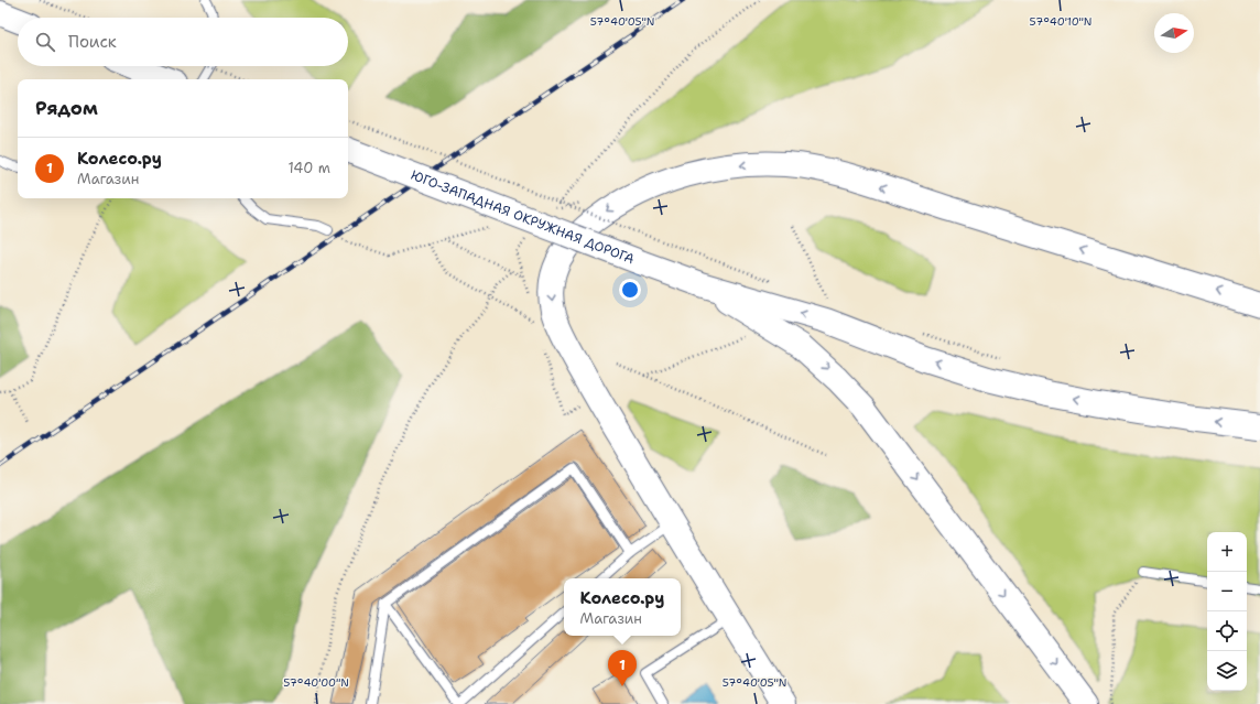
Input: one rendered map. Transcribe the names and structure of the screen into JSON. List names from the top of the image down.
{
  "streets": {
    "main road": ["ЮГО-ЗАПАДНАЯ ОКРУЖНАЯ ДОРОГА"]
  },
  "north": "right",
  "page": {
    "search": "Поиск",
    "heading": "Рядом",
    "list": [
      {
        "mark": "1",
        "name": "Колесо.ру",
        "note": "Магазин",
        "value": "140 m"
      }
    ],
    "map_buttons": ["+", "−"],
    "popup": ["Колесо.ру", "Магазин"],
    "pins": "1"
  },
  "coordinates": ["57°40'05\"N", "57°40'10\"N", "57°40'00\"N"]
}
